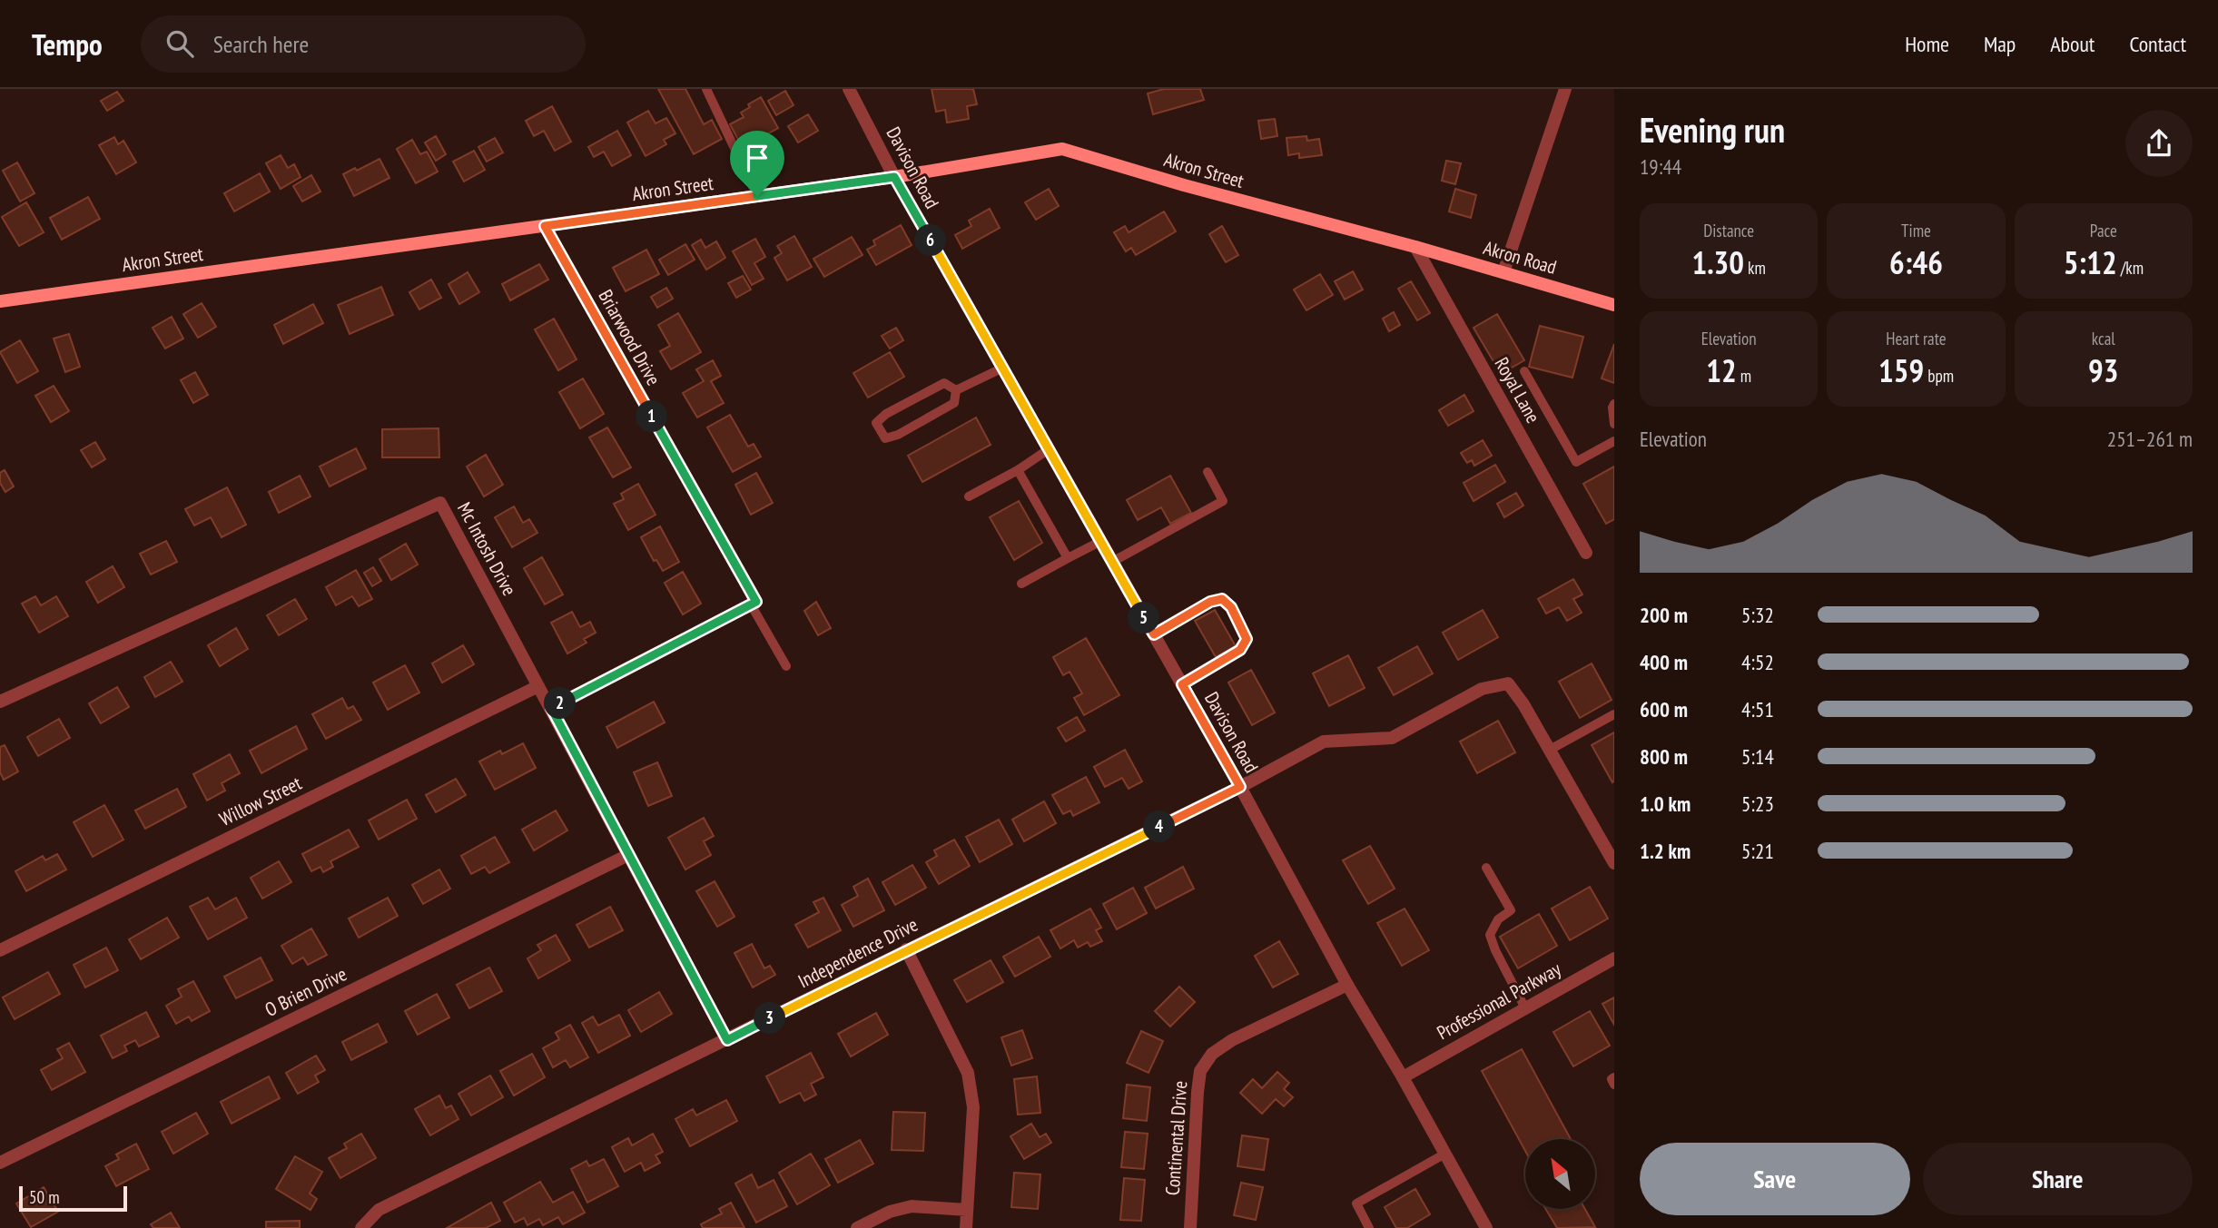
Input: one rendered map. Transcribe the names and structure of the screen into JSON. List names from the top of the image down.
{
  "streets": {
    "main road": ["Akron Street", "Akron Road"],
    "street": [
      "Davison Road",
      "Briarwood Drive",
      "Royal Lane",
      "Mc Intosh Drive",
      "Willow Street",
      "Independence Drive",
      "O Brien Drive",
      "Professional Parkway",
      "Continental Drive"
    ]
  },
  "crossings": [
    ["Davison Road", "Akron Street"],
    ["Davison Road", "Independence Drive"],
    ["Davison Road", "Professional Parkway"],
    ["Davison Road", "Continental Drive"],
    ["Akron Street", "Akron Road"],
    ["Akron Street", "Briarwood Drive"],
    ["Akron Street", "Royal Lane"],
    ["Akron Road", "Royal Lane"],
    ["Mc Intosh Drive", "Willow Street"],
    ["Mc Intosh Drive", "Independence Drive"],
    ["Mc Intosh Drive", "O Brien Drive"]
  ],
  "scale_bar": "50 m",
  "north": "top left",
  "page": {
    "header": "Tempo",
    "search": "Search here",
    "nav": [
      "Home",
      "Map",
      "About",
      "Contact"
    ],
    "heading": ["Evening run", "19:44"],
    "stats": [
      ["Distance", "1.30 km"],
      ["Time", "6:46"],
      ["Pace", "5:12 /km"],
      ["Elevation", "12 m"],
      ["Heart rate", "159 bpm"],
      ["kcal", "93"]
    ],
    "pins": [
      "6",
      "1",
      "5",
      "2",
      "4",
      "3"
    ],
    "chart": ["Elevation", "251–261 m"],
    "list": [
      {
        "name": "200 m",
        "note": "5:32"
      },
      {
        "name": "400 m",
        "note": "4:52"
      },
      {
        "name": "600 m",
        "note": "4:51"
      },
      {
        "name": "800 m",
        "note": "5:14"
      },
      {
        "name": "1.0 km",
        "note": "5:23"
      },
      {
        "name": "1.2 km",
        "note": "5:21"
      }
    ],
    "buttons": ["Save", "Share"],
    "scale": "50 m"
  }
}
